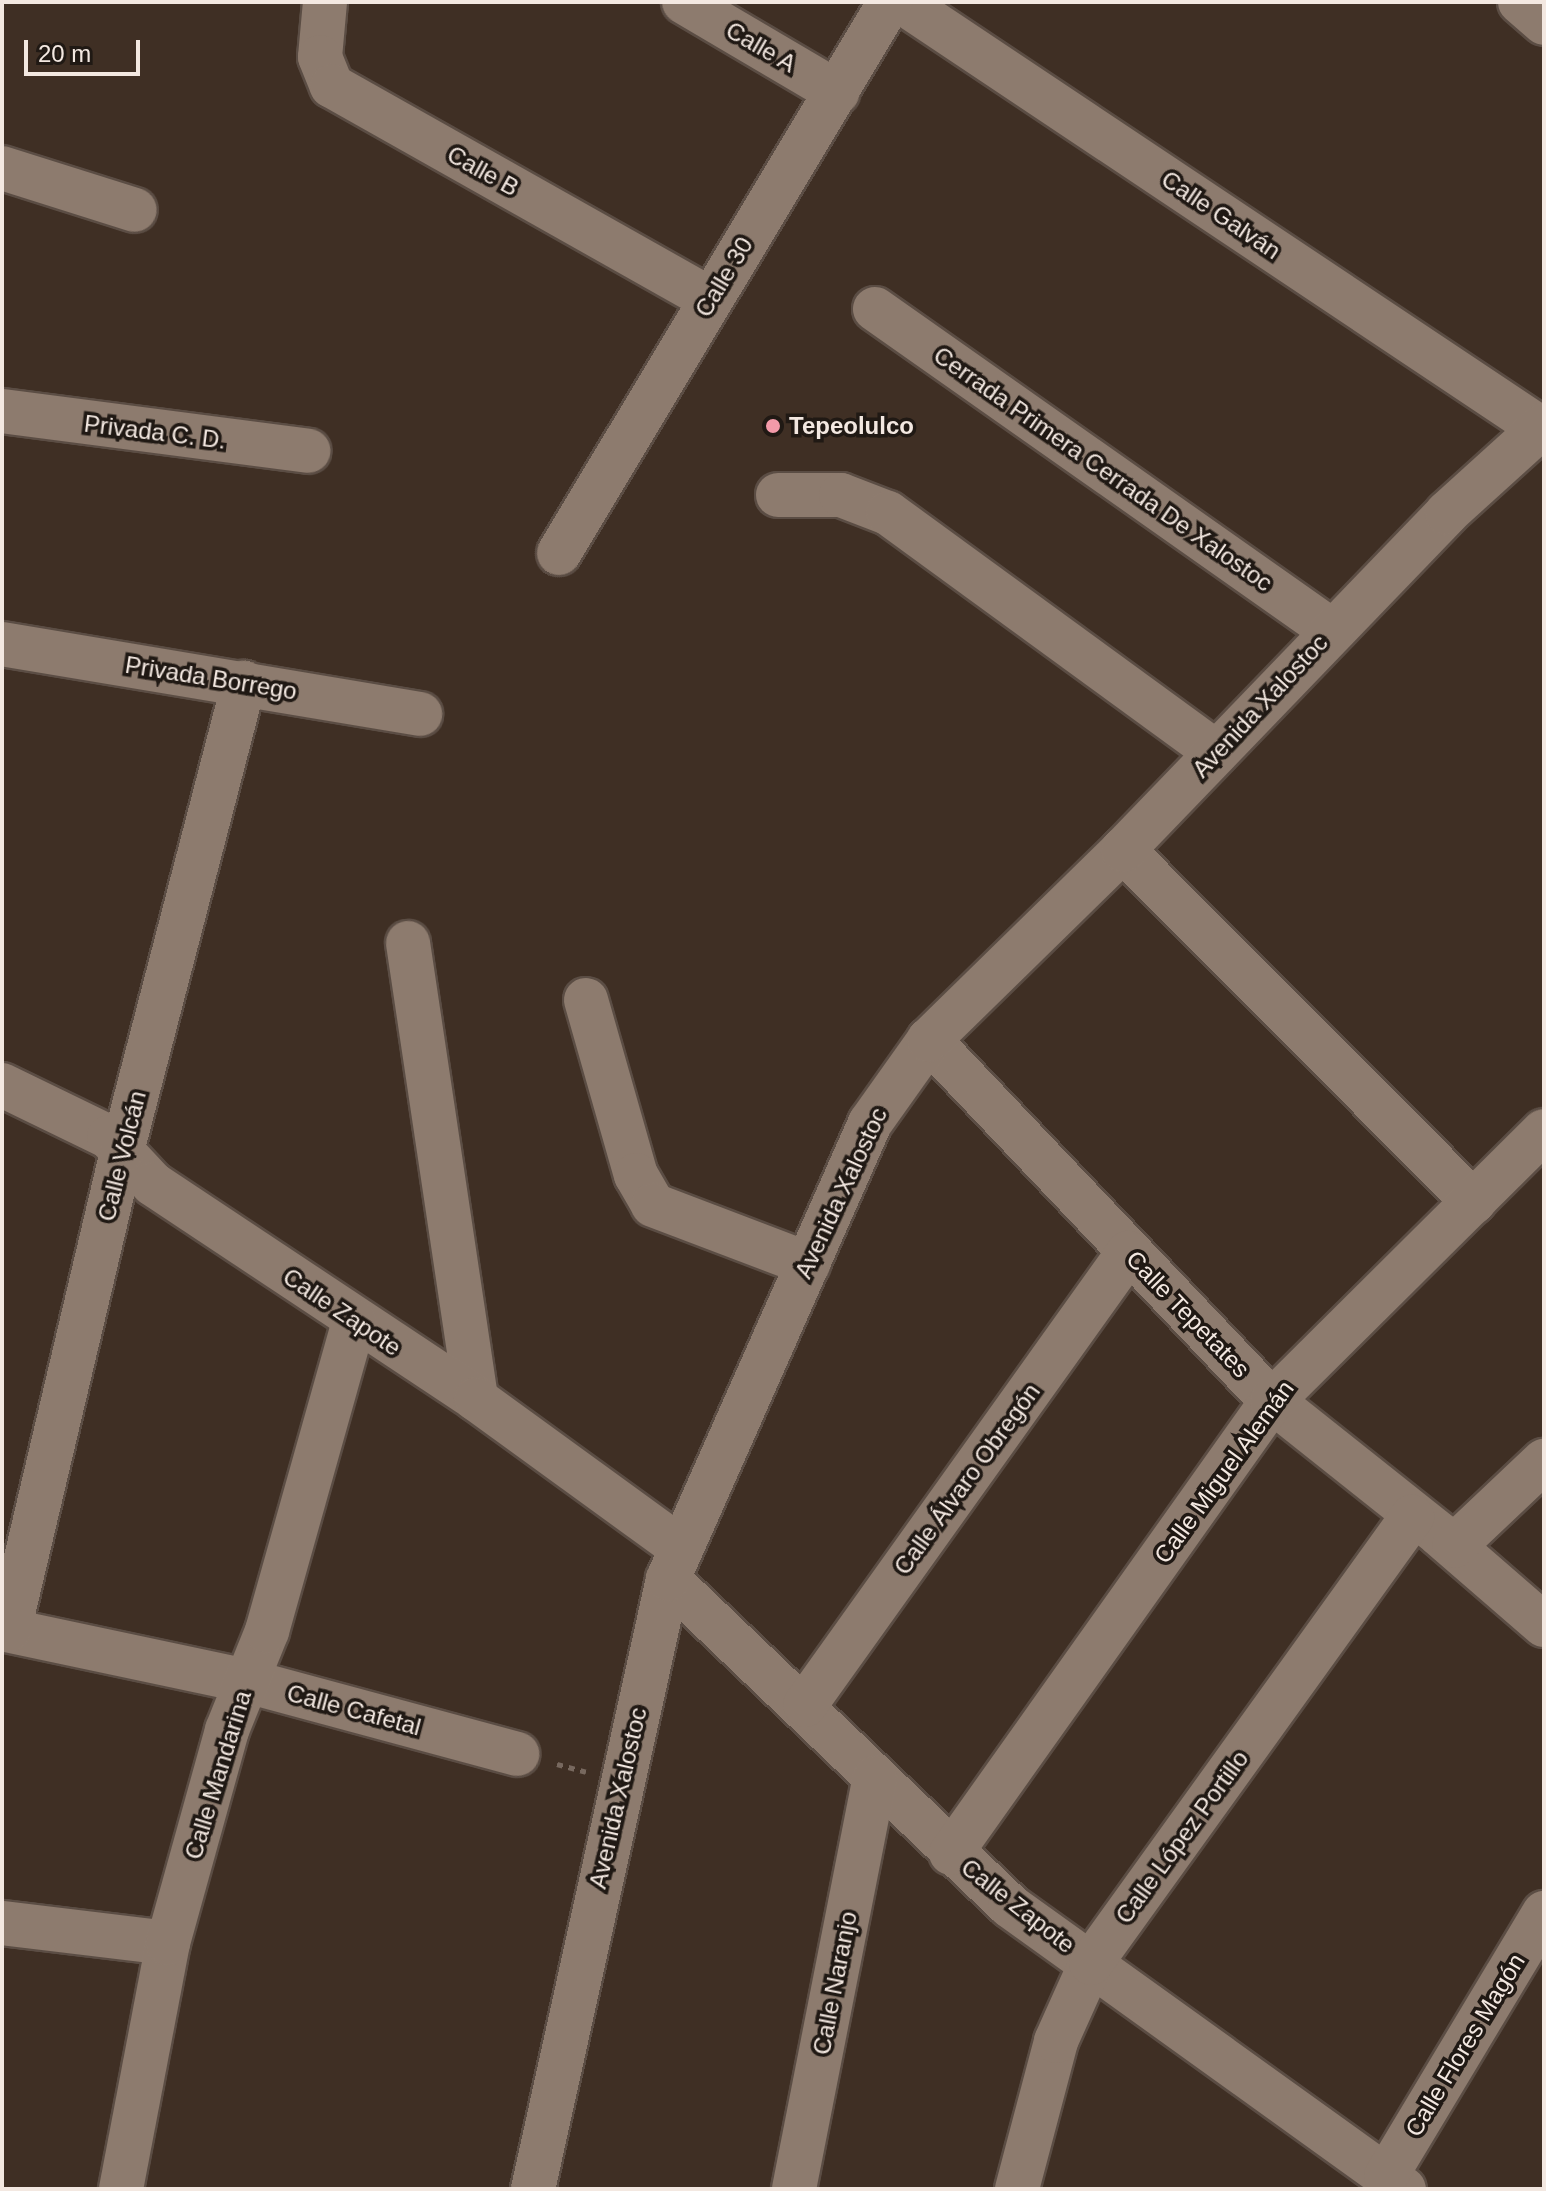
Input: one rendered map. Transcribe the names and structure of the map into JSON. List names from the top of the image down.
{
  "streets": {
    "street": [
      "Calle A",
      "Calle B",
      "Calle Galván",
      "Calle 30",
      "Privada C. D.",
      "Cerrada Primera Cerrada De Xalostoc",
      "Privada Borrego",
      "Avenida Xalostoc",
      "Calle Volcán",
      "Calle Zapote",
      "Calle Tepetates",
      "Calle Miguel Alemán",
      "Calle Álvaro Obregón",
      "Calle Cafetal",
      "Calle Mandarina",
      "Calle López Portillo",
      "Calle Naranjo",
      "Calle Flores Magón"
    ]
  },
  "crossings": [
    ["Calle A", "Calle 30"],
    ["Calle B", "Calle 30"],
    ["Calle Galván", "Avenida Xalostoc"],
    ["Cerrada Primera Cerrada De Xalostoc", "Avenida Xalostoc"],
    ["Privada Borrego", "Calle Volcán"],
    ["Avenida Xalostoc", "Calle Zapote"],
    ["Avenida Xalostoc", "Calle Tepetates"],
    ["Calle Volcán", "Calle Zapote"],
    ["Calle Volcán", "Calle Cafetal"],
    ["Calle Zapote", "Calle Miguel Alemán"],
    ["Calle Zapote", "Calle Álvaro Obregón"],
    ["Calle Zapote", "Calle Mandarina"],
    ["Calle Zapote", "Calle López Portillo"],
    ["Calle Zapote", "Calle Naranjo"],
    ["Calle Zapote", "Calle Flores Magón"],
    ["Calle Tepetates", "Calle Miguel Alemán"],
    ["Calle Tepetates", "Calle Álvaro Obregón"],
    ["Calle Tepetates", "Calle López Portillo"],
    ["Calle Cafetal", "Calle Mandarina"]
  ],
  "places": ["Tepeolulco"],
  "scale_bar": "20 m"
}
